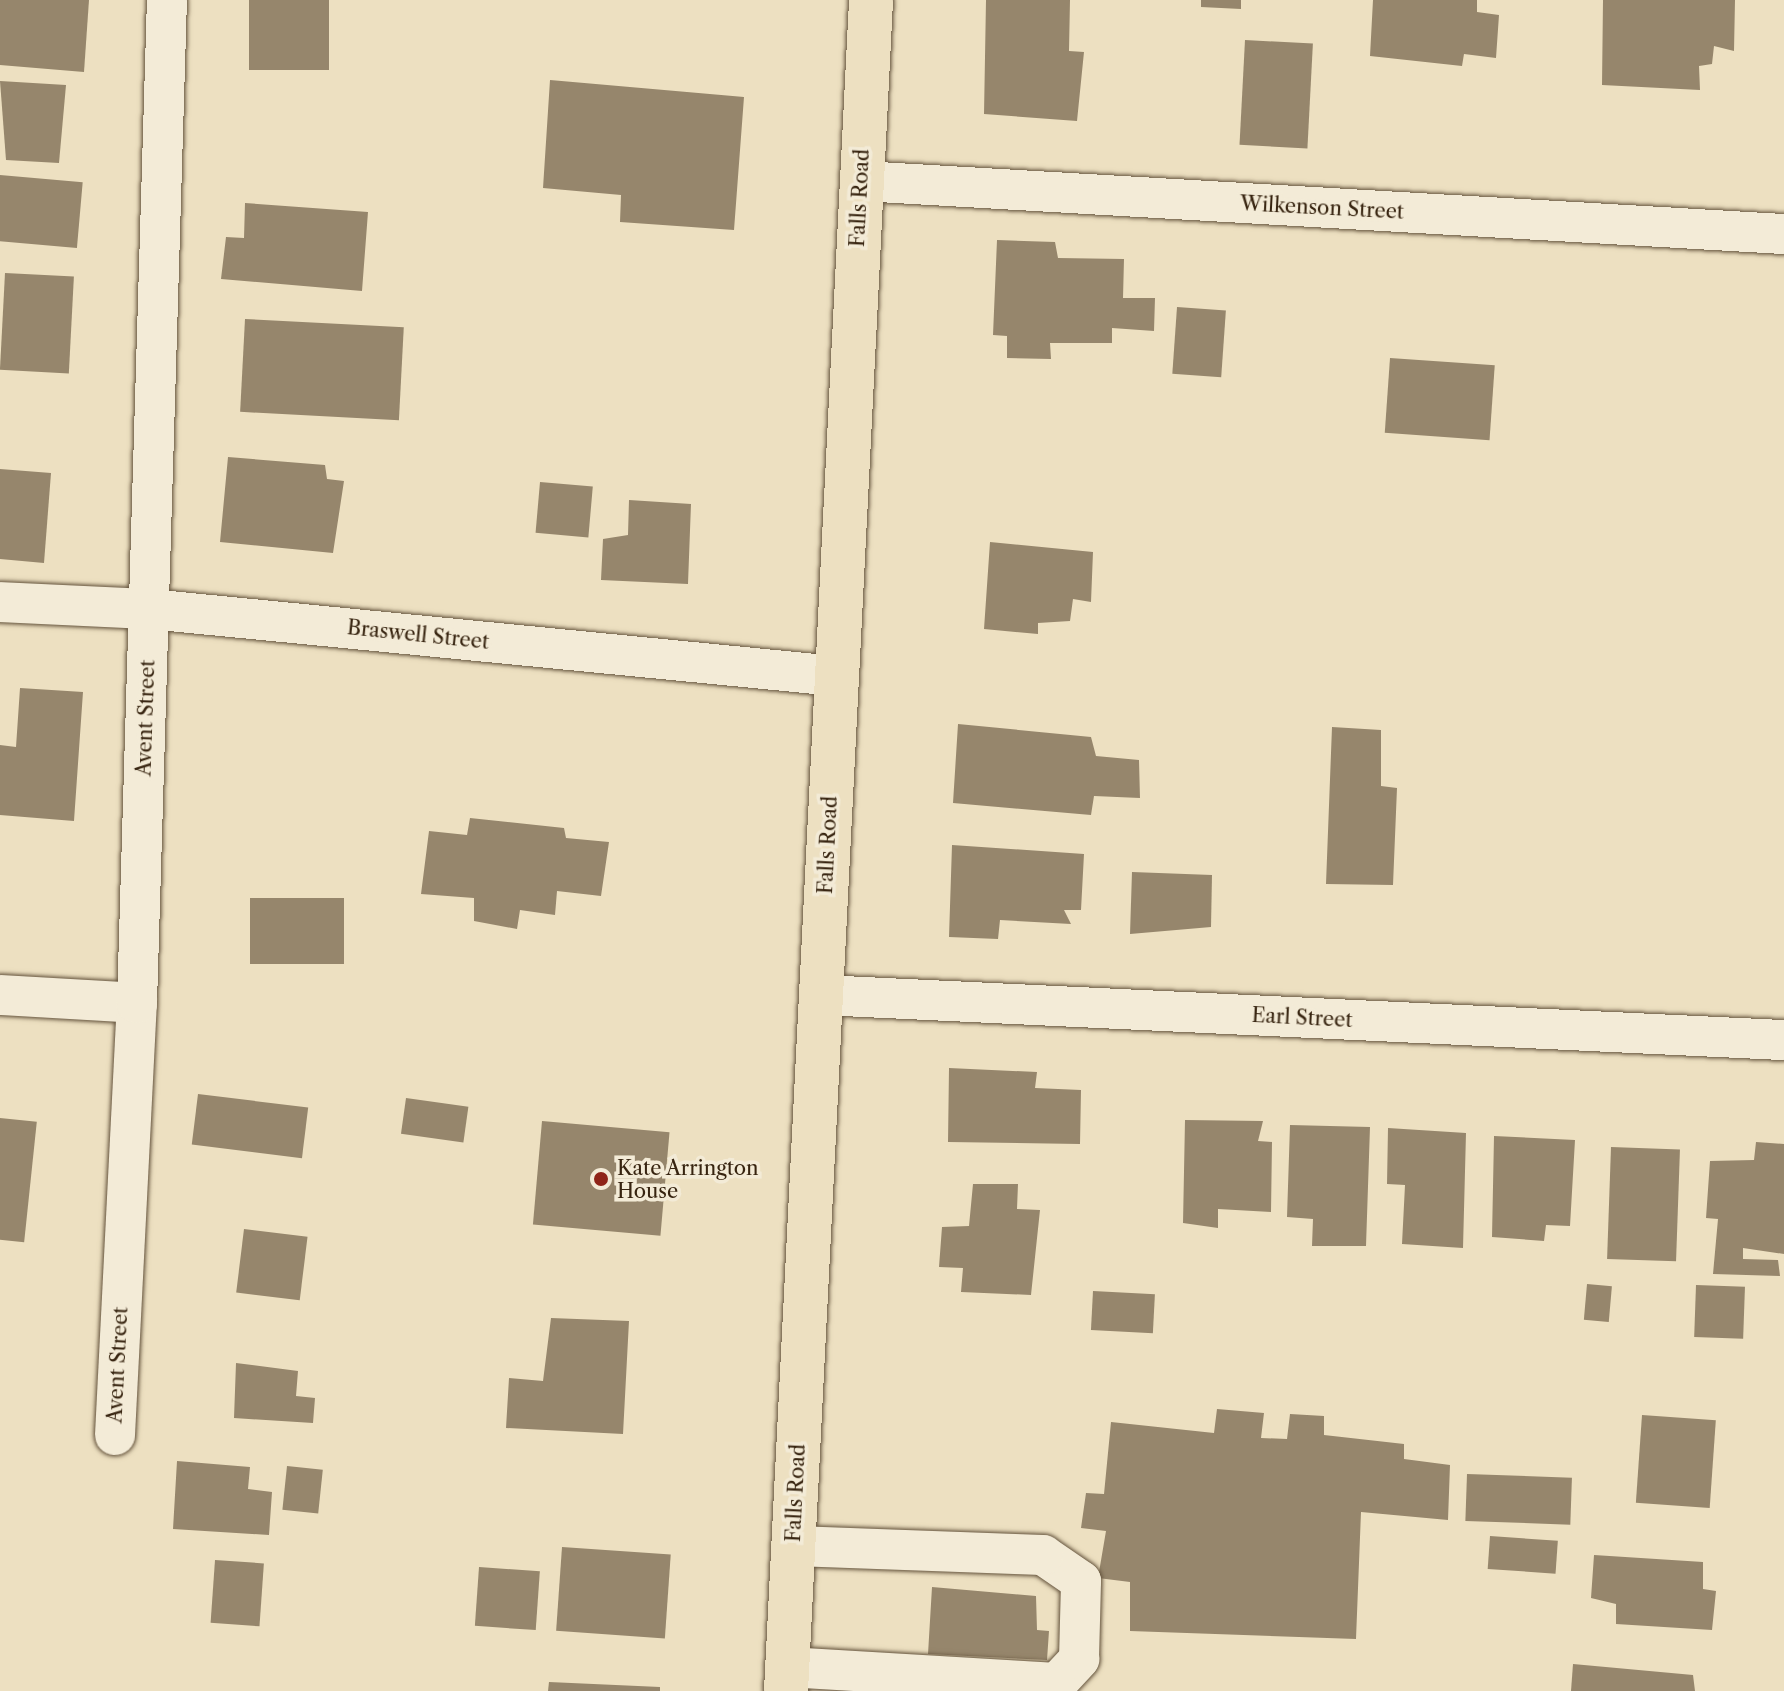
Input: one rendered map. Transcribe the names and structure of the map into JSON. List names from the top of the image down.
{
  "streets": {
    "main road": ["Falls Road"],
    "street": [
      "Wilkenson Street",
      "Braswell Street",
      "Avent Street",
      "Earl Street"
    ]
  },
  "crossings": [
    ["Falls Road", "Wilkenson Street"],
    ["Falls Road", "Braswell Street"],
    ["Falls Road", "Earl Street"],
    ["Braswell Street", "Avent Street"]
  ],
  "places": ["Kate Arrington House"]
}
